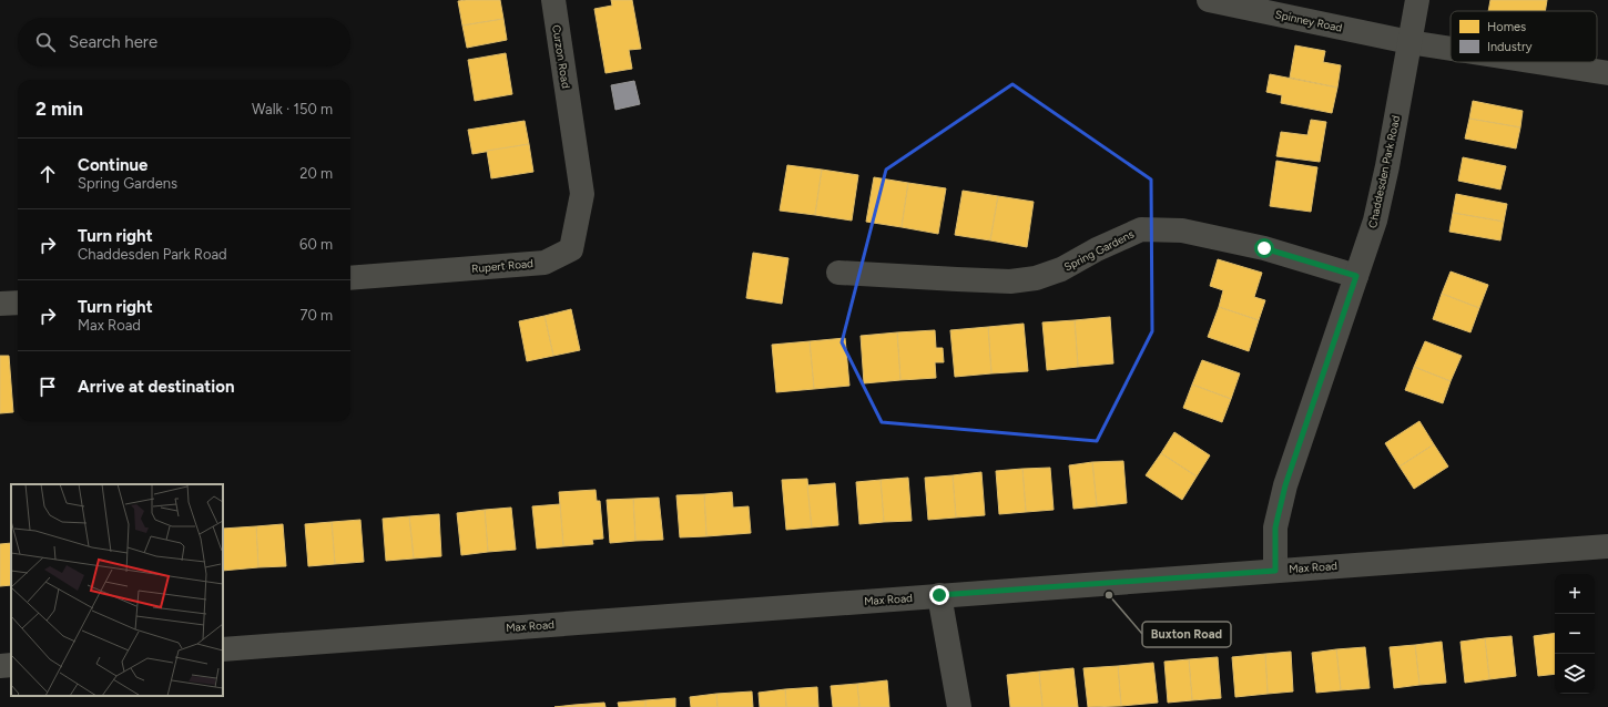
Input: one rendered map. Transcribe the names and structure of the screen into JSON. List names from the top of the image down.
{
  "streets": {
    "street": [
      "Spinney Road",
      "Curzon Road",
      "Chaddesden Park Road",
      "Spring Gardens",
      "Rupert Road",
      "Max Road"
    ]
  },
  "crossings": [
    ["Spinney Road", "Chaddesden Park Road"],
    ["Curzon Road", "Rupert Road"],
    ["Chaddesden Park Road", "Spring Gardens"],
    ["Chaddesden Park Road", "Max Road"]
  ],
  "places": ["Buxton Road"],
  "legend": ["Homes", "Industry"],
  "page": {
    "search": "Search here",
    "heading": ["2 min", "Walk · 150 m"],
    "list": [
      ["Continue", "Spring Gardens", "20 m"],
      ["Turn right", "Chaddesden Park Road", "60 m"],
      ["Turn right", "Max Road", "70 m"],
      "Arrive at destination"
    ],
    "map_buttons": ["+", "−"]
  }
}
